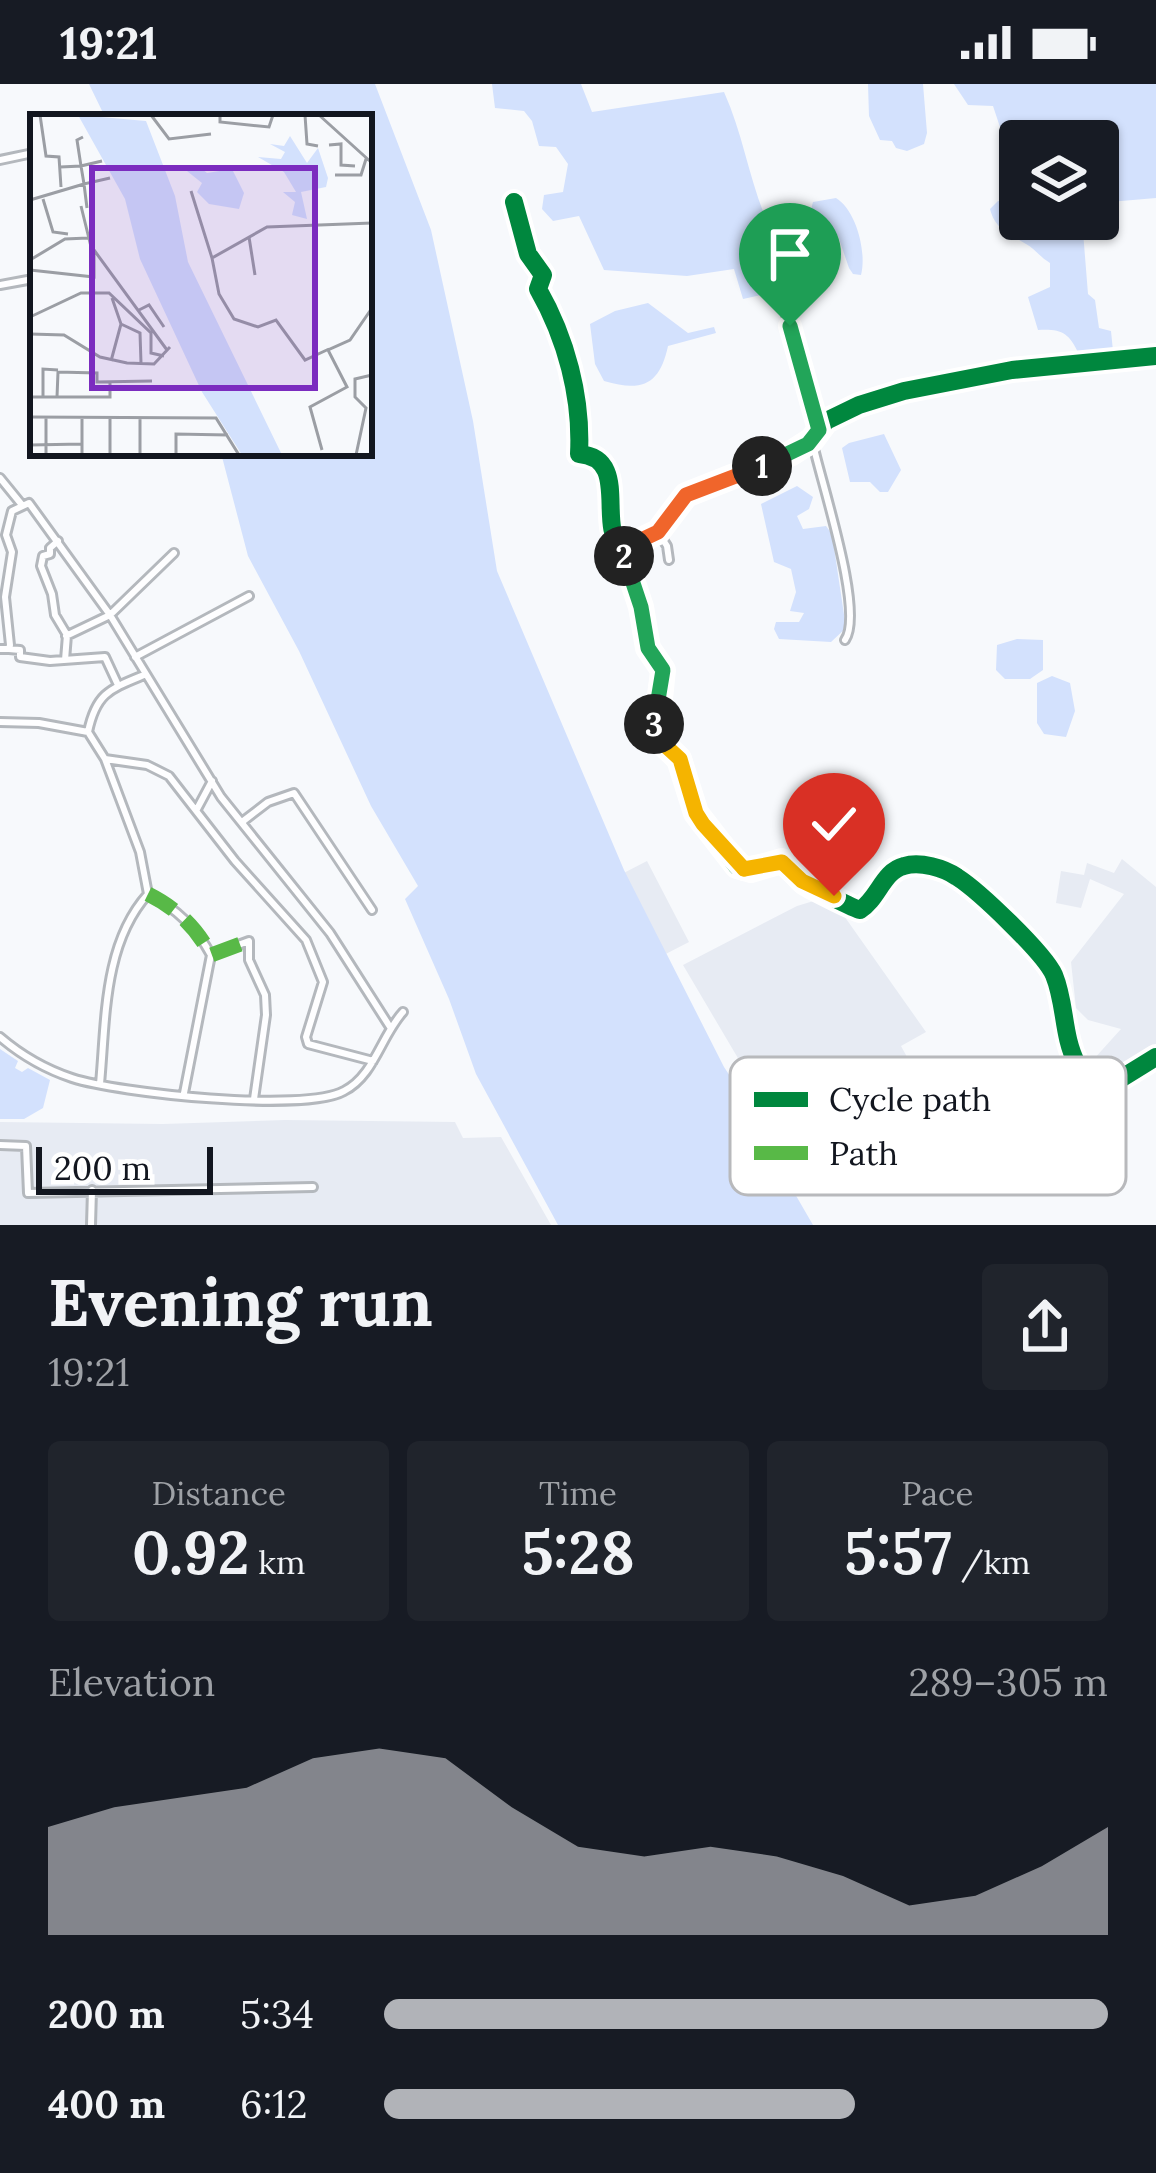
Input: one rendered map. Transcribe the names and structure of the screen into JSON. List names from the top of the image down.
{
  "legend": ["Cycle path", "Path"],
  "scale_bar": "200 m",
  "page": {
    "status": "19:21",
    "pins": ["1", "2", "3"],
    "scale": "200 m",
    "heading": ["Evening run", "19:21"],
    "stats": [
      ["Distance", "0.92 km"],
      ["Time", "5:28"],
      ["Pace", "5:57 /km"]
    ],
    "chart": ["Elevation", "289–305 m"],
    "list": [
      {
        "name": "200 m",
        "note": "5:34"
      },
      {
        "name": "400 m",
        "note": "6:12"
      }
    ]
  }
}
